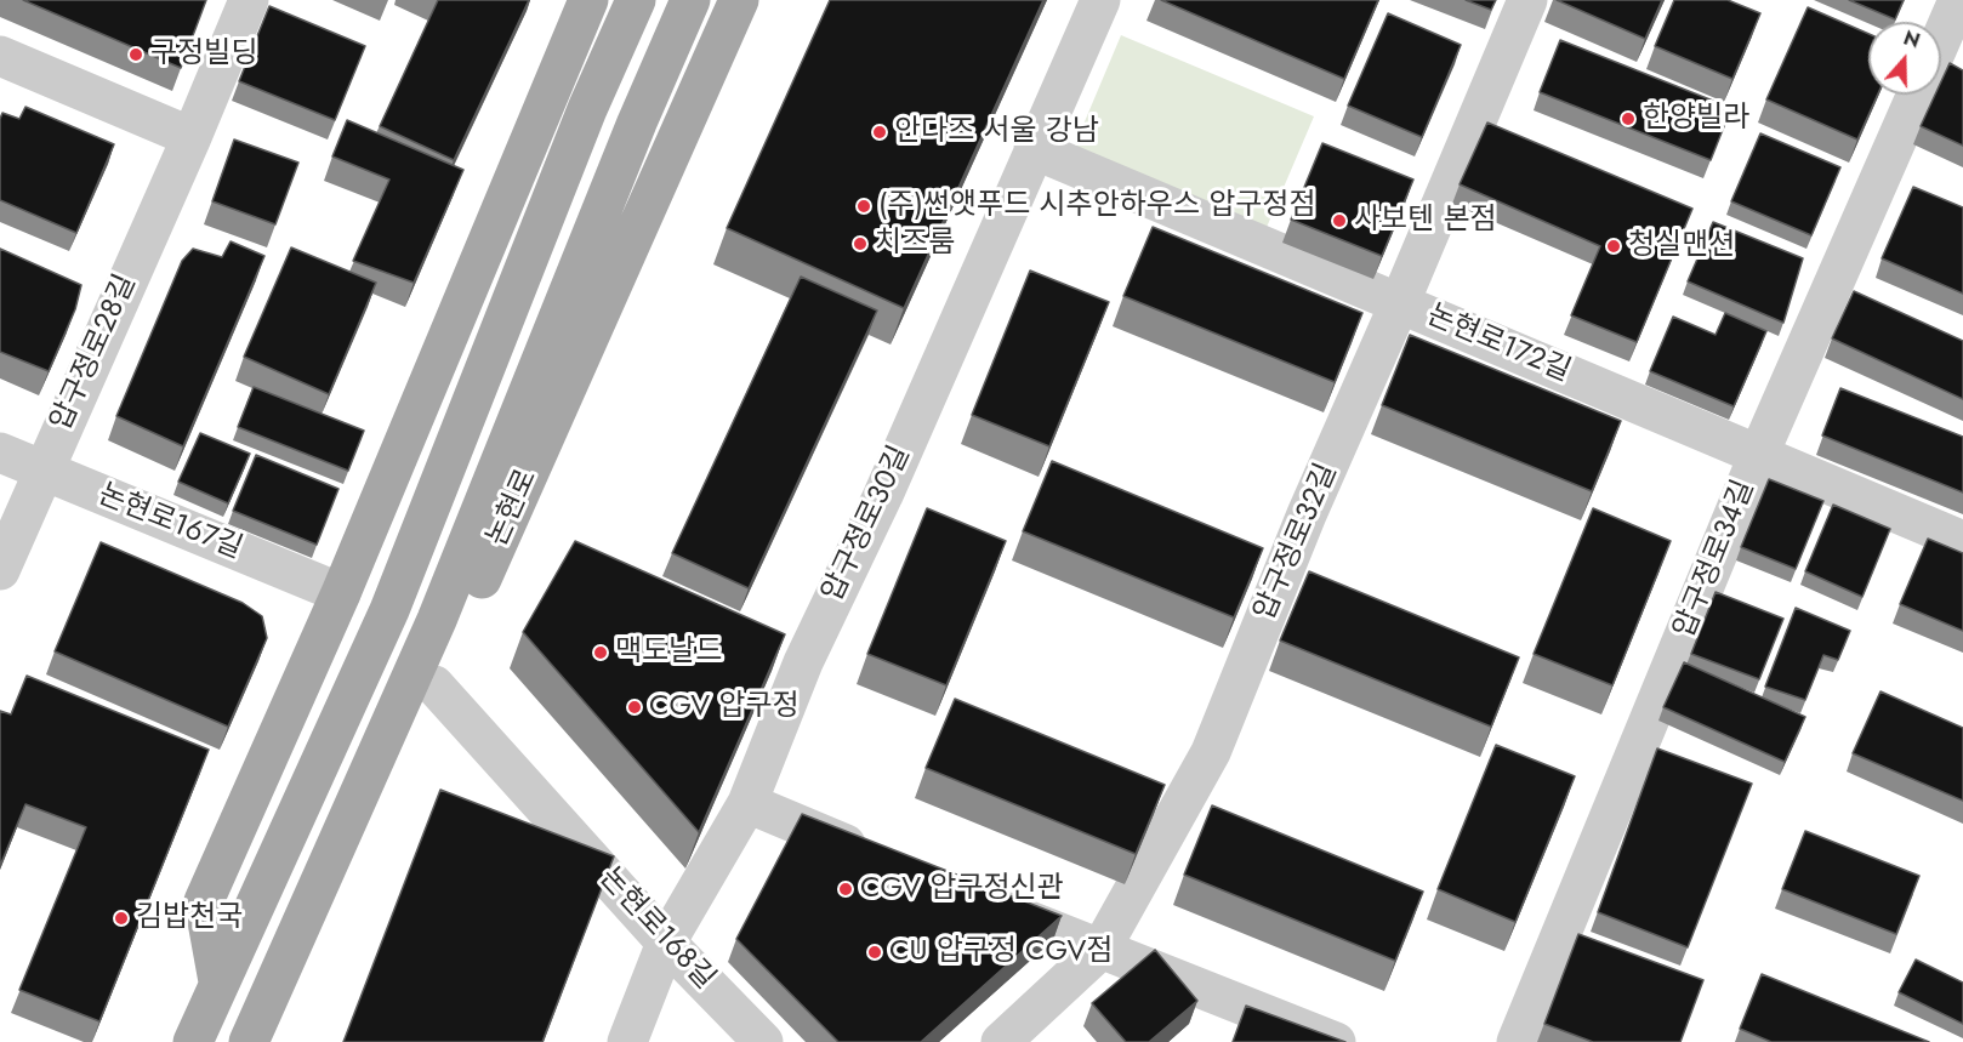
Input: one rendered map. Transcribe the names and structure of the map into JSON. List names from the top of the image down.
{
  "streets": {
    "main road": ["논현로"],
    "street": [
      "논현로172길",
      "압구정로28길",
      "논현로167길",
      "압구정로30길",
      "압구정로32길",
      "압구정로34길",
      "논현로168길"
    ]
  },
  "crossings": [
    ["논현로172길", "압구정로30길"],
    ["논현로172길", "압구정로32길"],
    ["논현로172길", "압구정로34길"],
    ["압구정로28길", "논현로167길"],
    ["논현로", "논현로168길"],
    ["압구정로30길", "논현로168길"]
  ],
  "places": [
    "구정빌딩",
    "한양빌라",
    "안다즈 서울 강남",
    "(주)썬앳푸드 시추안하우스 압구정점",
    "사보텐 본점",
    "치즈룸",
    "청실맨션",
    "맥도날드",
    "CGV 압구정",
    "CGV 압구정신관",
    "김밥천국",
    "CU 압구정 CGV점"
  ],
  "north": "top"
}
